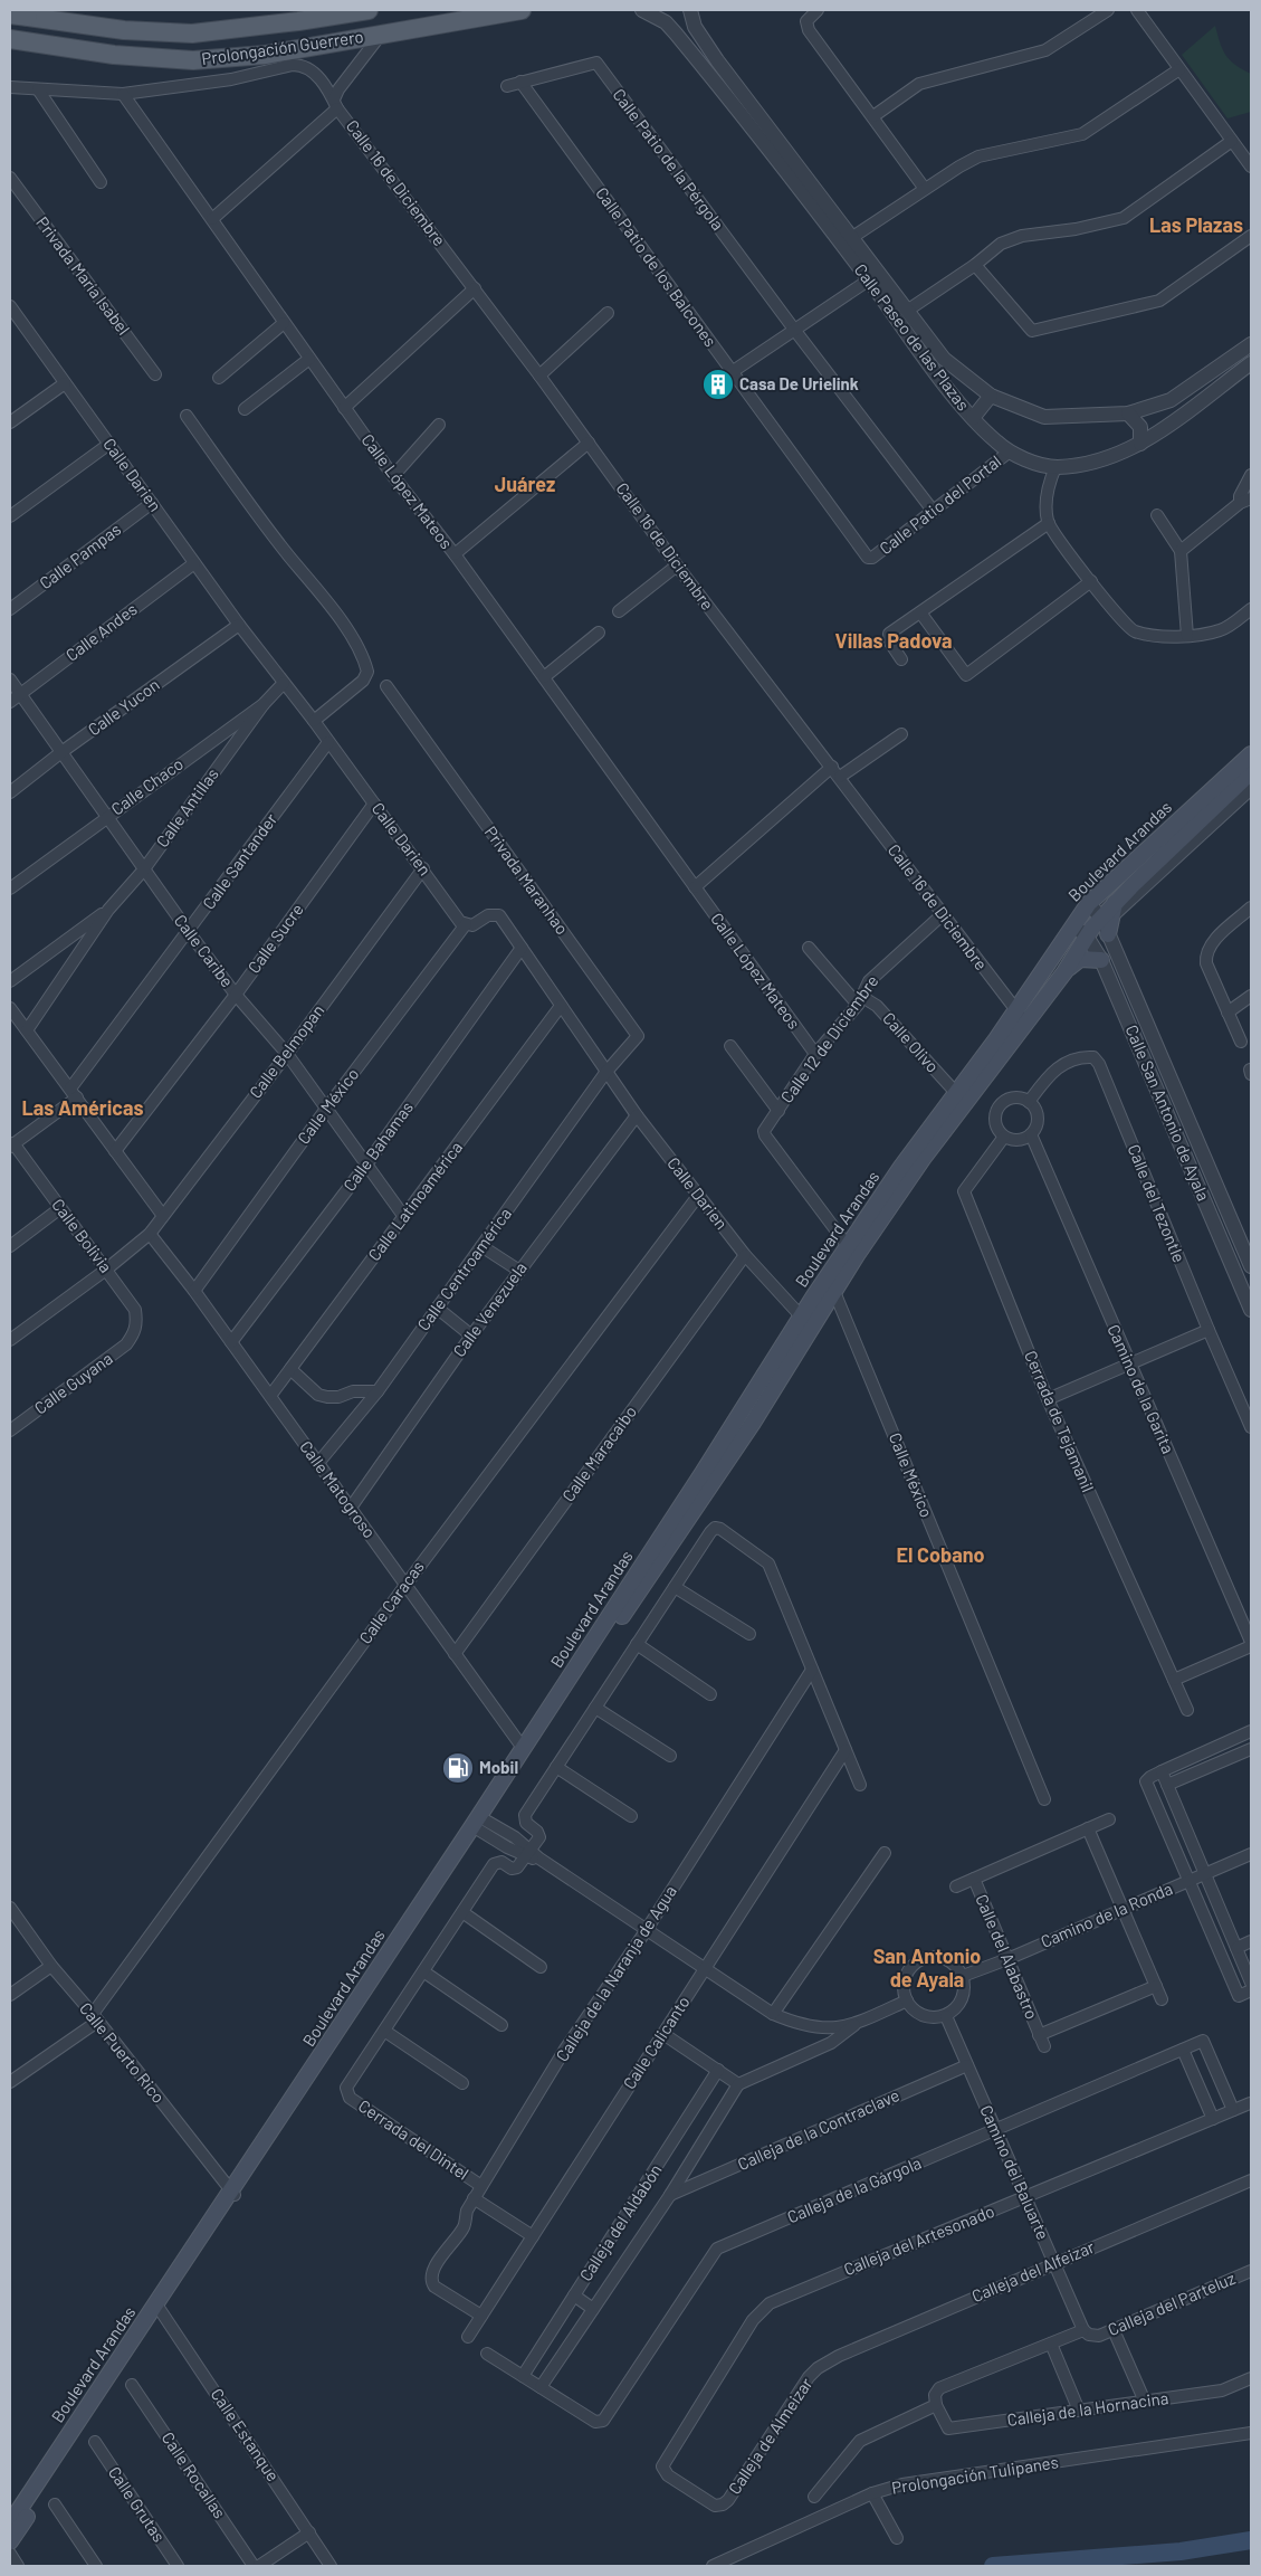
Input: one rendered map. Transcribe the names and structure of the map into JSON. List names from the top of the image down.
{
  "streets": {
    "main road": ["Prolongación Guerrero", "Boulevard Arandas"],
    "street": [
      "Calle Patio de la Pérgola",
      "Calle 16 de Diciembre",
      "Calle Patio de los Balcones",
      "Privada María Isabel",
      "Calle Paseo de las Plazas",
      "Calle Darien",
      "Calle López Mateos",
      "Calle Patio del Portal",
      "Calle Pampas",
      "Calle Andes",
      "Calle Yucon",
      "Calle Chaco",
      "Calle Antillas",
      "Calle Santander",
      "Privada Maranhao",
      "Calle Sucre",
      "Calle Caribe",
      "Calle 12 de Diciembre",
      "Calle Olivo",
      "Calle Belmopan",
      "Calle México",
      "Calle San Antonio de Ayala",
      "Calle Bahamas",
      "Calle Latinoamérica",
      "Calle del Tezontle",
      "Calle Bolivia",
      "Calle Centroamérica",
      "Calle Venezuela",
      "Calle Guyana",
      "Camino de la Garita",
      "Cerrada de Tejamanil",
      "Calle Maracaibo",
      "Calle Matogroso",
      "Calle Caracas",
      "Camino de la Ronda",
      "Calle del Alabastro",
      "Calleja de la Naranja de Agua",
      "Calle Calicanto",
      "Calle Puerto Rico",
      "Calleja de la Contraclave",
      "Cerrada del Dintel",
      "Camino del Baluarte",
      "Calleja de la Gárgola",
      "Calleja del Aldabón",
      "Calleja del Artesonado",
      "Calleja del Alfeizar",
      "Calleja del Parteluz",
      "Calleja de la Hornacina",
      "Calle Estanque",
      "Calleja de Almeizar",
      "Calle Rocallas",
      "Prolongación Tulipanes",
      "Calle Grutas"
    ]
  },
  "crossings": [
    ["Calle Patio de la Pérgola", "Calle Patio de los Balcones"],
    ["Calle 16 de Diciembre", "Calle López Mateos"],
    ["Calle 16 de Diciembre", "Boulevard Arandas"],
    ["Calle 16 de Diciembre", "Calle 12 de Diciembre"],
    ["Calle Patio de los Balcones", "Calle Patio del Portal"],
    ["Calle Paseo de las Plazas", "Calle Patio del Portal"],
    ["Calle Darien", "Calle Pampas"],
    ["Calle Darien", "Calle Andes"],
    ["Calle Darien", "Calle Yucon"],
    ["Calle Darien", "Calle Chaco"],
    ["Calle Darien", "Boulevard Arandas"],
    ["Calle Darien", "Calle Santander"],
    ["Calle Darien", "Privada Maranhao"],
    ["Calle Darien", "Calle Sucre"],
    ["Calle Darien", "Calle Belmopan"],
    ["Calle Darien", "Calle México"],
    ["Calle Darien", "Calle Bahamas"],
    ["Calle Darien", "Calle Latinoamérica"],
    ["Calle Darien", "Calle Centroamérica"],
    ["Calle Darien", "Calle Venezuela"],
    ["Calle Darien", "Calle Maracaibo"],
    ["Calle Darien", "Calle Caracas"],
    ["Calle López Mateos", "Calle 12 de Diciembre"],
    ["Calle Andes", "Calle Caribe"],
    ["Calle Yucon", "Calle Caribe"],
    ["Calle Chaco", "Calle Antillas"],
    ["Calle Chaco", "Calle Caribe"],
    ["Calle Antillas", "Calle Caribe"],
    ["Boulevard Arandas", "Calle 12 de Diciembre"],
    ["Boulevard Arandas", "Calle Olivo"],
    ["Boulevard Arandas", "Calle México"],
    ["Boulevard Arandas", "Calle San Antonio de Ayala"],
    ["Boulevard Arandas", "Calle Matogroso"],
    ["Boulevard Arandas", "Calle Puerto Rico"],
    ["Boulevard Arandas", "Calle Estanque"],
    ["Calle Santander", "Calle Caribe"],
    ["Calle Santander", "Calle Bolivia"],
    ["Privada Maranhao", "Calle Centroamérica"],
    ["Calle Sucre", "Calle Caribe"],
    ["Calle Caribe", "Calle Belmopan"],
    ["Calle Caribe", "Calle México"],
    ["Calle Caribe", "Calle Bahamas"],
    ["Calle Caribe", "Calle Latinoamérica"],
    ["Calle 12 de Diciembre", "Calle Olivo"],
    ["Calle Belmopan", "Calle Bolivia"],
    ["Calle Belmopan", "Calle Matogroso"],
    ["Calle México", "Calle Matogroso"],
    ["Calle Bahamas", "Calle Matogroso"],
    ["Calle Latinoamérica", "Calle Matogroso"],
    ["Calle del Tezontle", "Camino de la Garita"],
    ["Calle del Tezontle", "Cerrada de Tejamanil"],
    ["Calle Bolivia", "Calle Guyana"],
    ["Calle Centroamérica", "Calle Matogroso"],
    ["Calle Venezuela", "Calle Matogroso"],
    ["Camino de la Garita", "Cerrada de Tejamanil"],
    ["Calle Maracaibo", "Calle Matogroso"],
    ["Calle Matogroso", "Calle Caracas"],
    ["Calle Caracas", "Calle Puerto Rico"],
    ["Camino de la Ronda", "Calle del Alabastro"],
    ["Camino de la Ronda", "Camino del Baluarte"],
    ["Calleja de la Naranja de Agua", "Calle Calicanto"],
    ["Calleja de la Naranja de Agua", "Cerrada del Dintel"],
    ["Calleja de la Contraclave", "Camino del Baluarte"],
    ["Calleja de la Contraclave", "Calleja del Aldabón"],
    ["Camino del Baluarte", "Calleja de la Gárgola"],
    ["Camino del Baluarte", "Calleja del Artesonado"],
    ["Camino del Baluarte", "Calleja del Alfeizar"],
    ["Camino del Baluarte", "Calleja del Parteluz"],
    ["Calleja de la Gárgola", "Calleja del Aldabón"],
    ["Calleja de la Gárgola", "Calleja del Artesonado"],
    ["Calleja del Artesonado", "Calleja de Almeizar"],
    ["Calleja del Alfeizar", "Calleja de Almeizar"],
    ["Calleja del Parteluz", "Calleja de la Hornacina"]
  ],
  "districts": [
    "Las Plazas",
    "Juárez",
    "Villas Padova",
    "Las Américas",
    "El Cobano",
    "San Antonio de Ayala"
  ],
  "places": {
    "building": ["Casa De Urielink"],
    "fuel station": ["Mobil"]
  }
}
